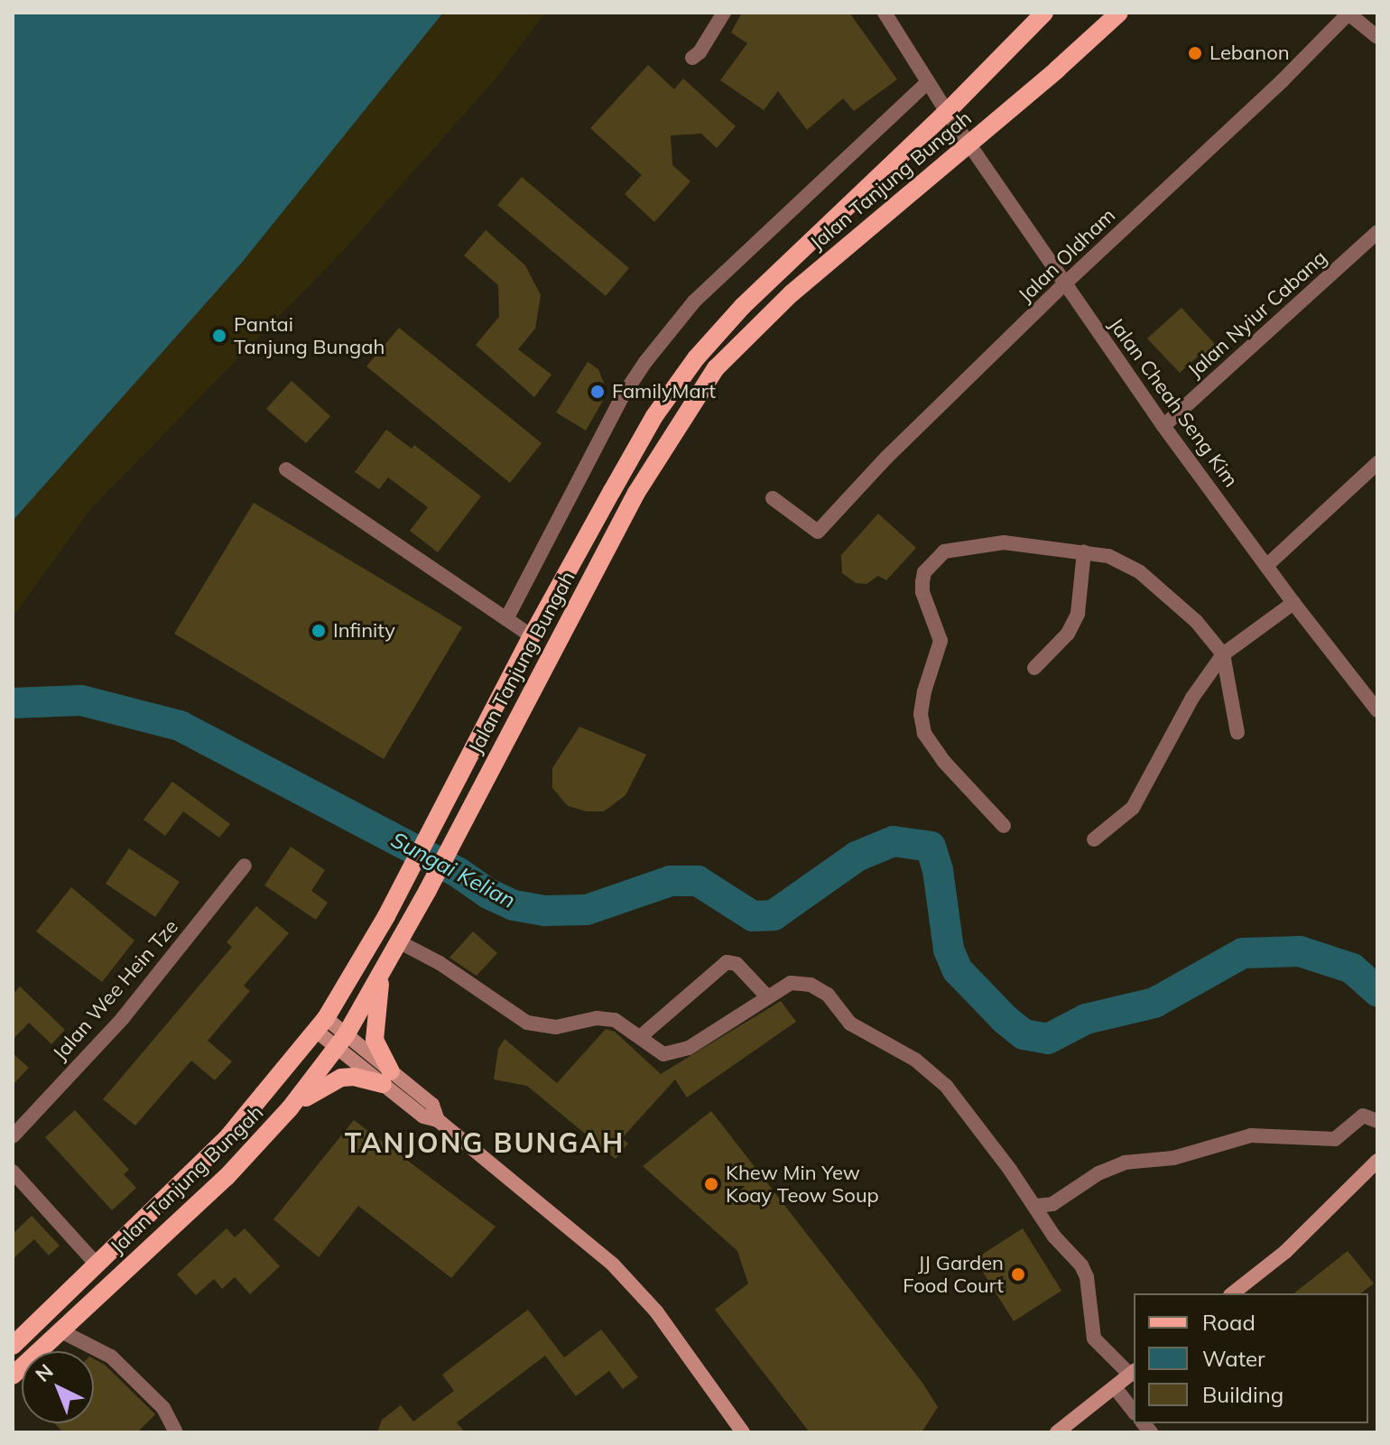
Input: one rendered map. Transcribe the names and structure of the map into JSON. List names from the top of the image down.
{
  "streets": {
    "main road": ["Jalan Tanjung Bungah"],
    "street": [
      "Jalan Oldham",
      "Jalan Nyiur Cabang",
      "Jalan Cheah Seng Kim",
      "Jalan Wee Hein Tze"
    ]
  },
  "crossings": [
    ["Jalan Tanjung Bungah", "Jalan Cheah Seng Kim"],
    ["Jalan Oldham", "Jalan Cheah Seng Kim"],
    ["Jalan Nyiur Cabang", "Jalan Cheah Seng Kim"]
  ],
  "districts": ["TANJONG BUNGAH"],
  "water": ["Sungai Kelian"],
  "places": [
    "Lebanon",
    "Pantai Tanjung Bungah",
    "FamilyMart",
    "Infinity",
    "Khew Min Yew Koay Teow Soup",
    "JJ Garden Food Court"
  ],
  "legend": ["Road", "Water", "Building"],
  "north": "top left"
}
